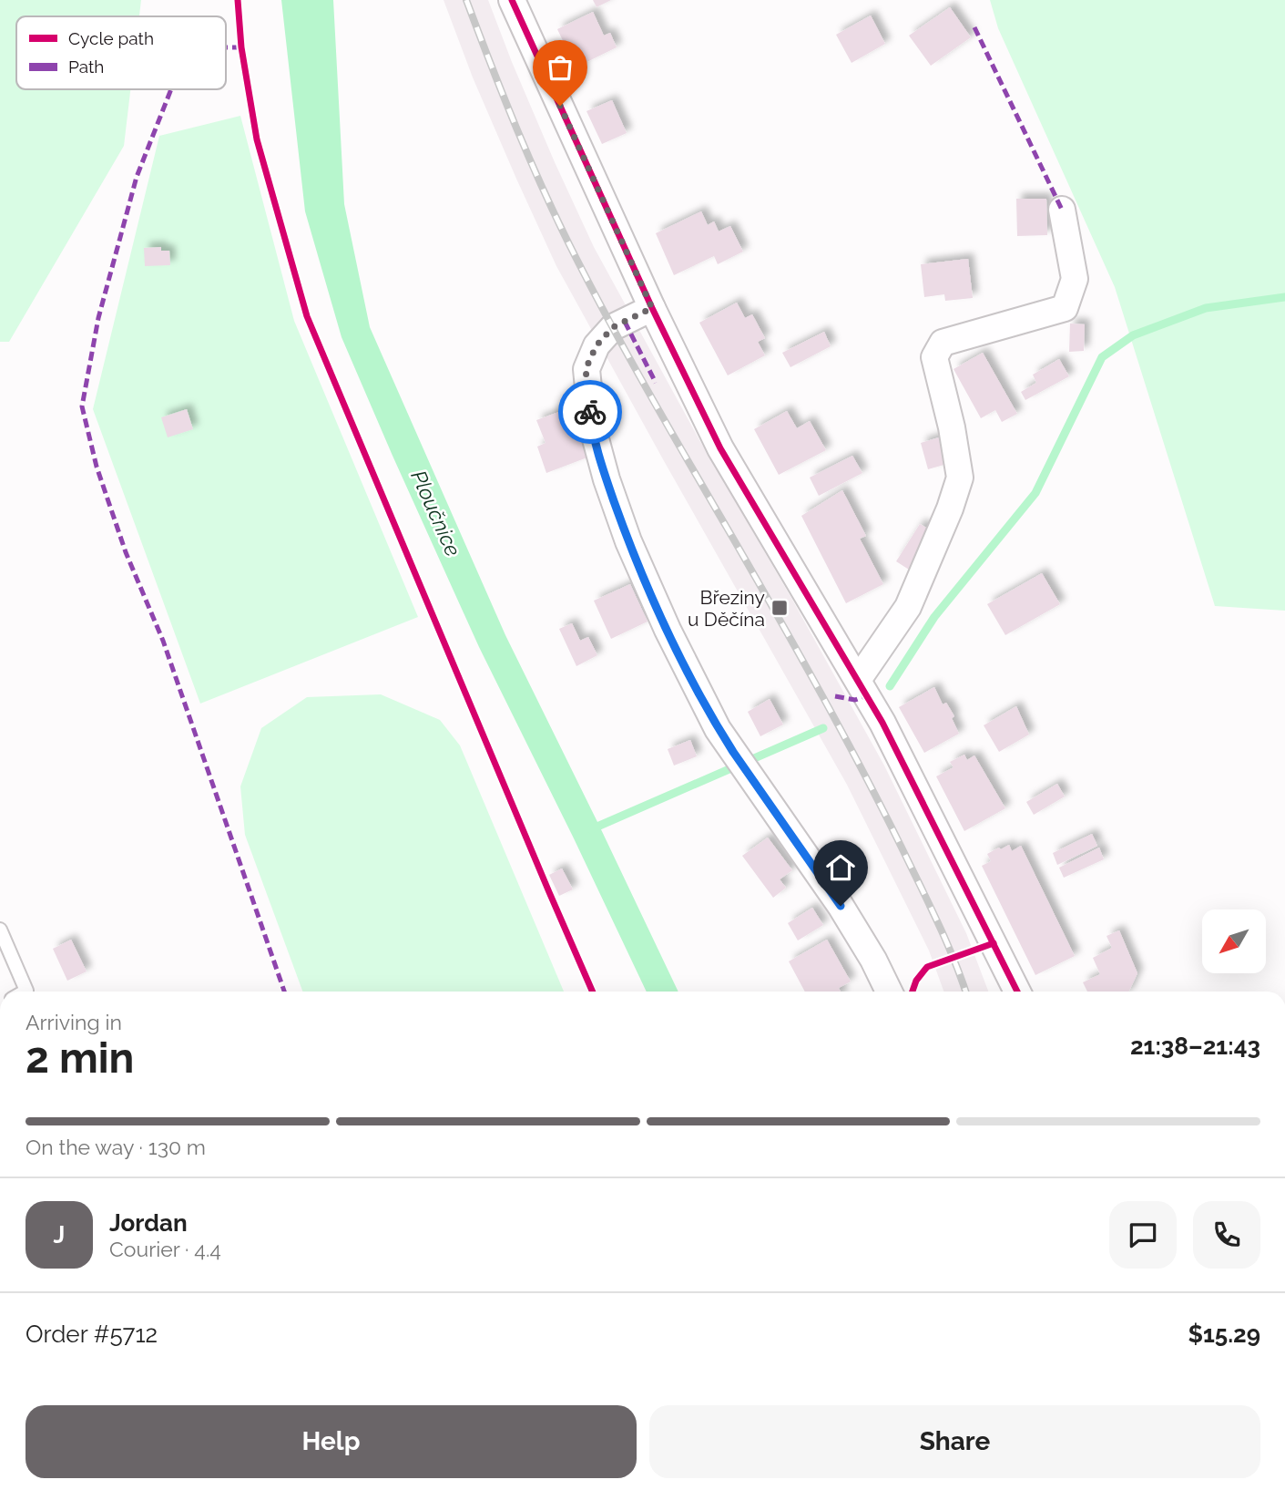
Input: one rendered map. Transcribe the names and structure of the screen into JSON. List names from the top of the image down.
{
  "water": ["Ploučnice"],
  "places": {
    "transit": ["Březiny u Děčína"]
  },
  "legend": ["Cycle path", "Path"],
  "north": "bottom left",
  "page": {
    "heading": ["2 min", "Arriving in", "21:38–21:43"],
    "panel": [
      "Jordan",
      "Courier · 4.4",
      "Order #5712",
      "$15.29"
    ],
    "bar": "On the way · 130 m",
    "round": "J",
    "buttons": ["Help", "Share"]
  }
}
